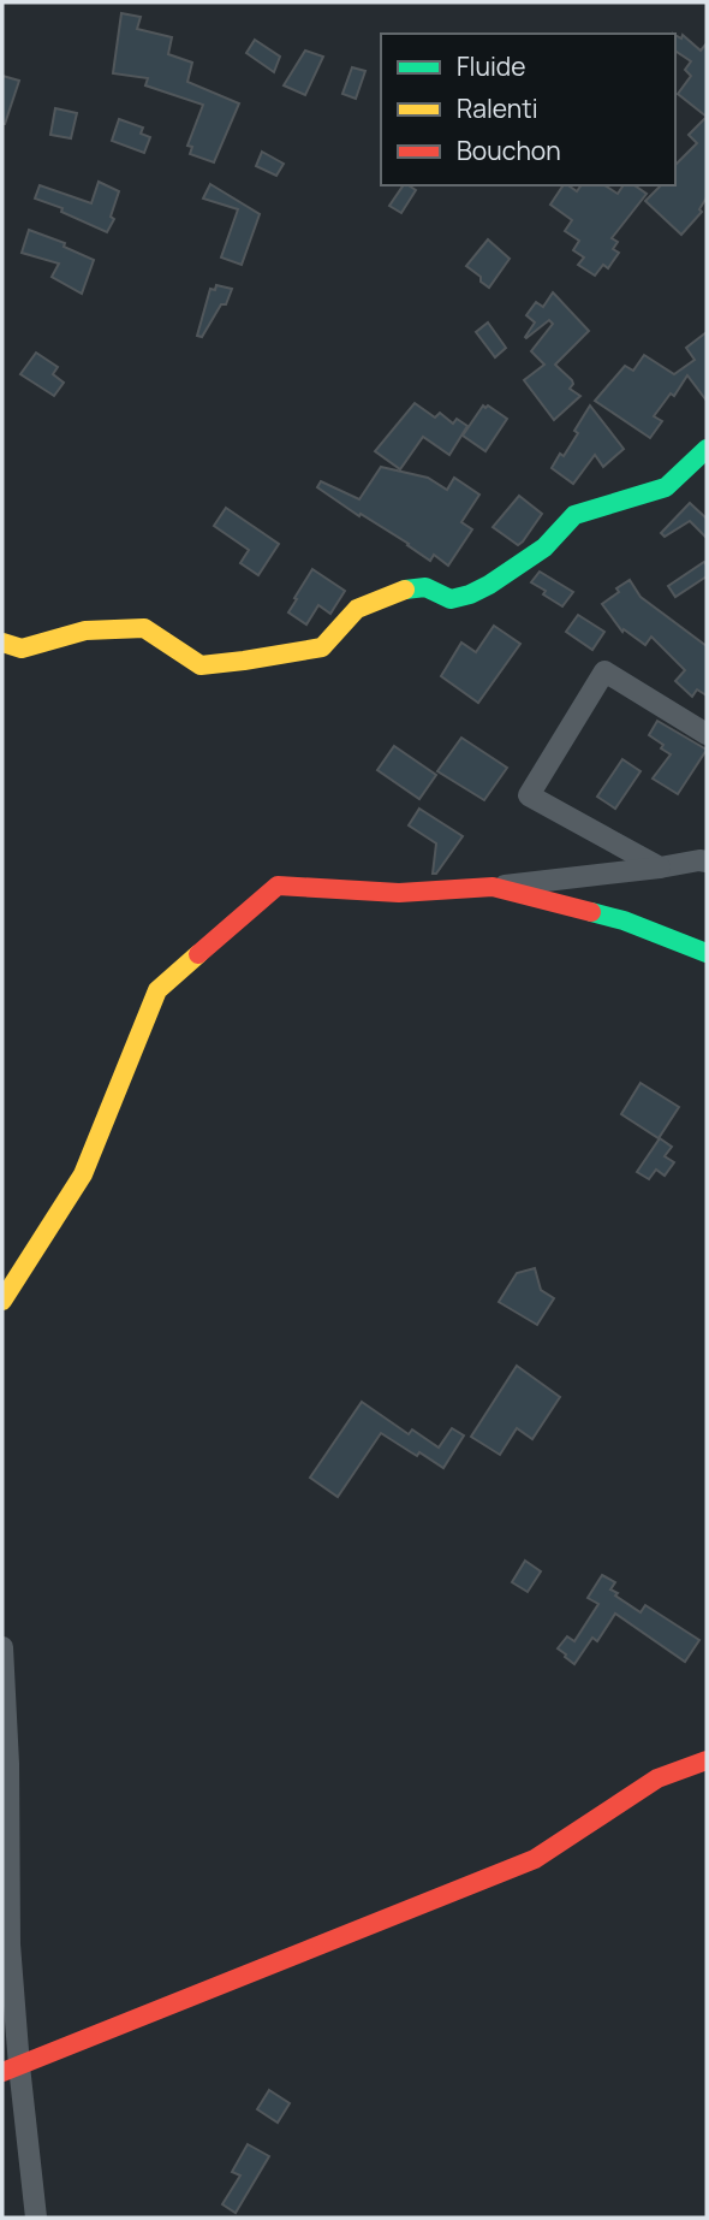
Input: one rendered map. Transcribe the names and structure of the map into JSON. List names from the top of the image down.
{
  "legend": ["Fluide", "Ralenti", "Bouchon"]
}
